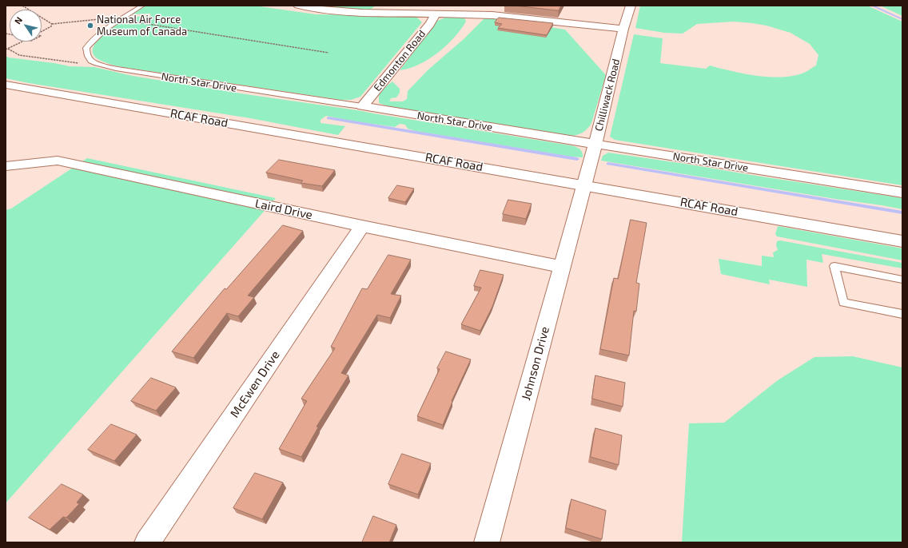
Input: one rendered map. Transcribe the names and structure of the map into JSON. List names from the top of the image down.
{
  "streets": {
    "street": [
      "Edmonton Road",
      "North Star Drive",
      "Chilliwack Road",
      "RCAF Road",
      "Laird Drive",
      "Johnson Drive",
      "McEwen Drive"
    ]
  },
  "crossings": [
    ["Edmonton Road", "North Star Drive"],
    ["North Star Drive", "Chilliwack Road"],
    ["Chilliwack Road", "RCAF Road"],
    ["Chilliwack Road", "Johnson Drive"],
    ["RCAF Road", "Johnson Drive"],
    ["Laird Drive", "Johnson Drive"],
    ["Laird Drive", "McEwen Drive"]
  ],
  "places": ["National Air Force Museum of Canada"],
  "north": "top left"
}
